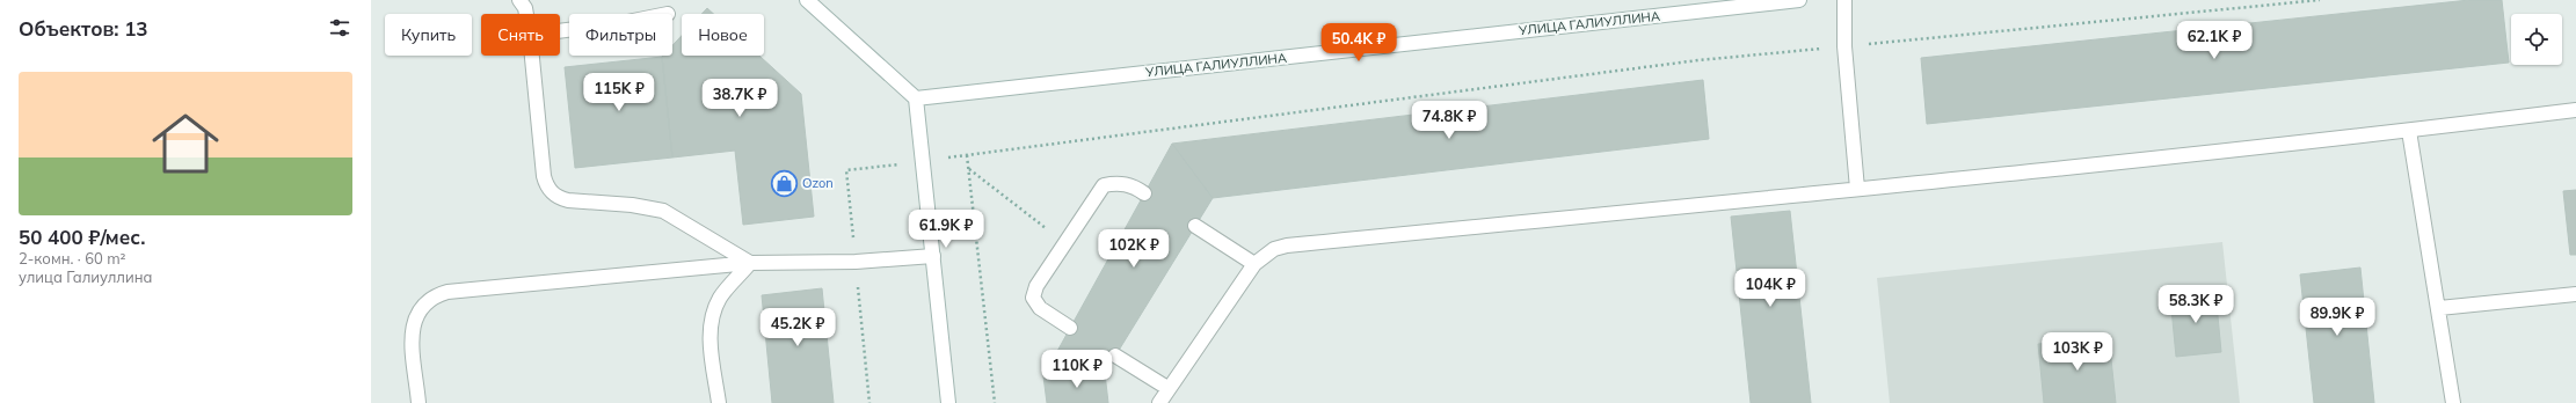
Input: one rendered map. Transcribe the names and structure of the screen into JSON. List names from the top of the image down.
{
  "streets": {
    "street": ["УЛИЦА ГАЛИУЛЛИНА"]
  },
  "places": {
    "shop": ["Ozon"]
  },
  "page": {
    "heading": "Объектов: 13",
    "chip": [
      "Купить",
      "Снять",
      "Фильтры",
      "Новое"
    ],
    "price": [
      "62.1K ₽",
      "50.4K ₽",
      "115K ₽",
      "38.7K ₽",
      "74.8K ₽",
      "61.9K ₽",
      "102K ₽",
      "104K ₽",
      "58.3K ₽",
      "89.9K ₽",
      "45.2K ₽",
      "103K ₽",
      "110K ₽"
    ],
    "list": [
      {
        "name": "50 400 ₽/мес.",
        "note": "2-комн. · 60 m² · улица Галиуллина"
      }
    ]
  }
}
